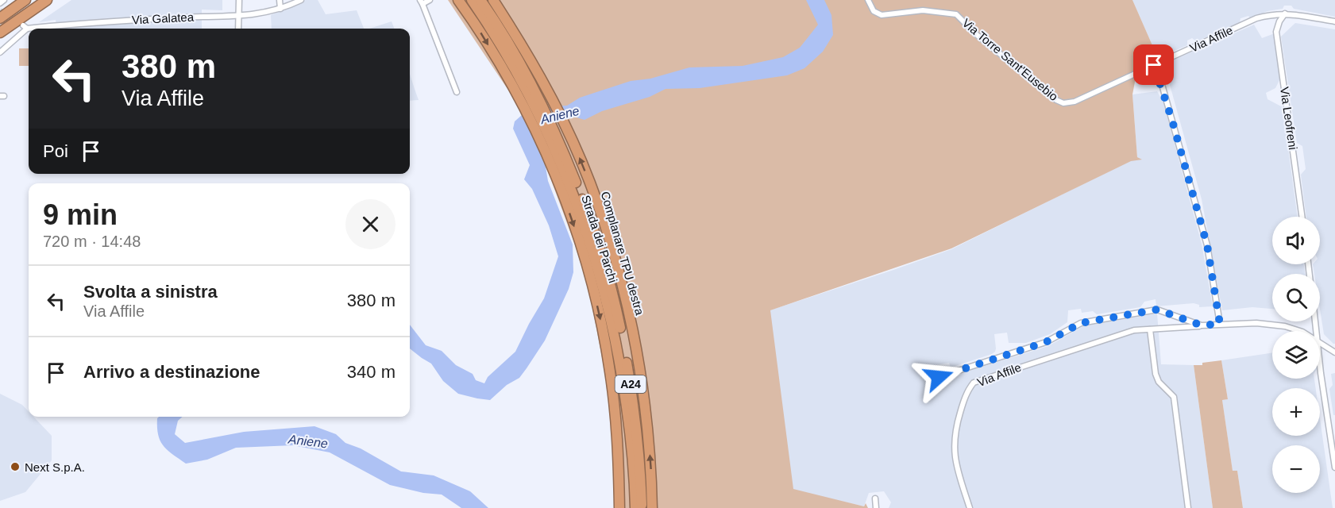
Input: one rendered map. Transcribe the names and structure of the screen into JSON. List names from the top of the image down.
{
  "streets": {
    "highway": ["Strada dei Parchi", "Complanare TPU destra", "A24"],
    "street": [
      "Via Galatea",
      "Via Affile",
      "Via Torre Sant'Eusebio",
      "Via Leofreni"
    ]
  },
  "crossings": [
    ["Via Affile", "Via Torre Sant'Eusebio"],
    ["Via Affile", "Via Leofreni"]
  ],
  "water": ["Aniene"],
  "places": ["Next S.p.A."],
  "page": {
    "turn": ["380 m", "Via Affile"],
    "then": "Poi",
    "heading": ["9 min", "720 m · 14:48"],
    "map_buttons": ["+", "−"],
    "list": [
      {
        "name": "Svolta a sinistra",
        "note": "Via Affile",
        "value": "380 m"
      },
      {
        "name": "Arrivo a destinazione",
        "value": "340 m"
      }
    ]
  }
}
